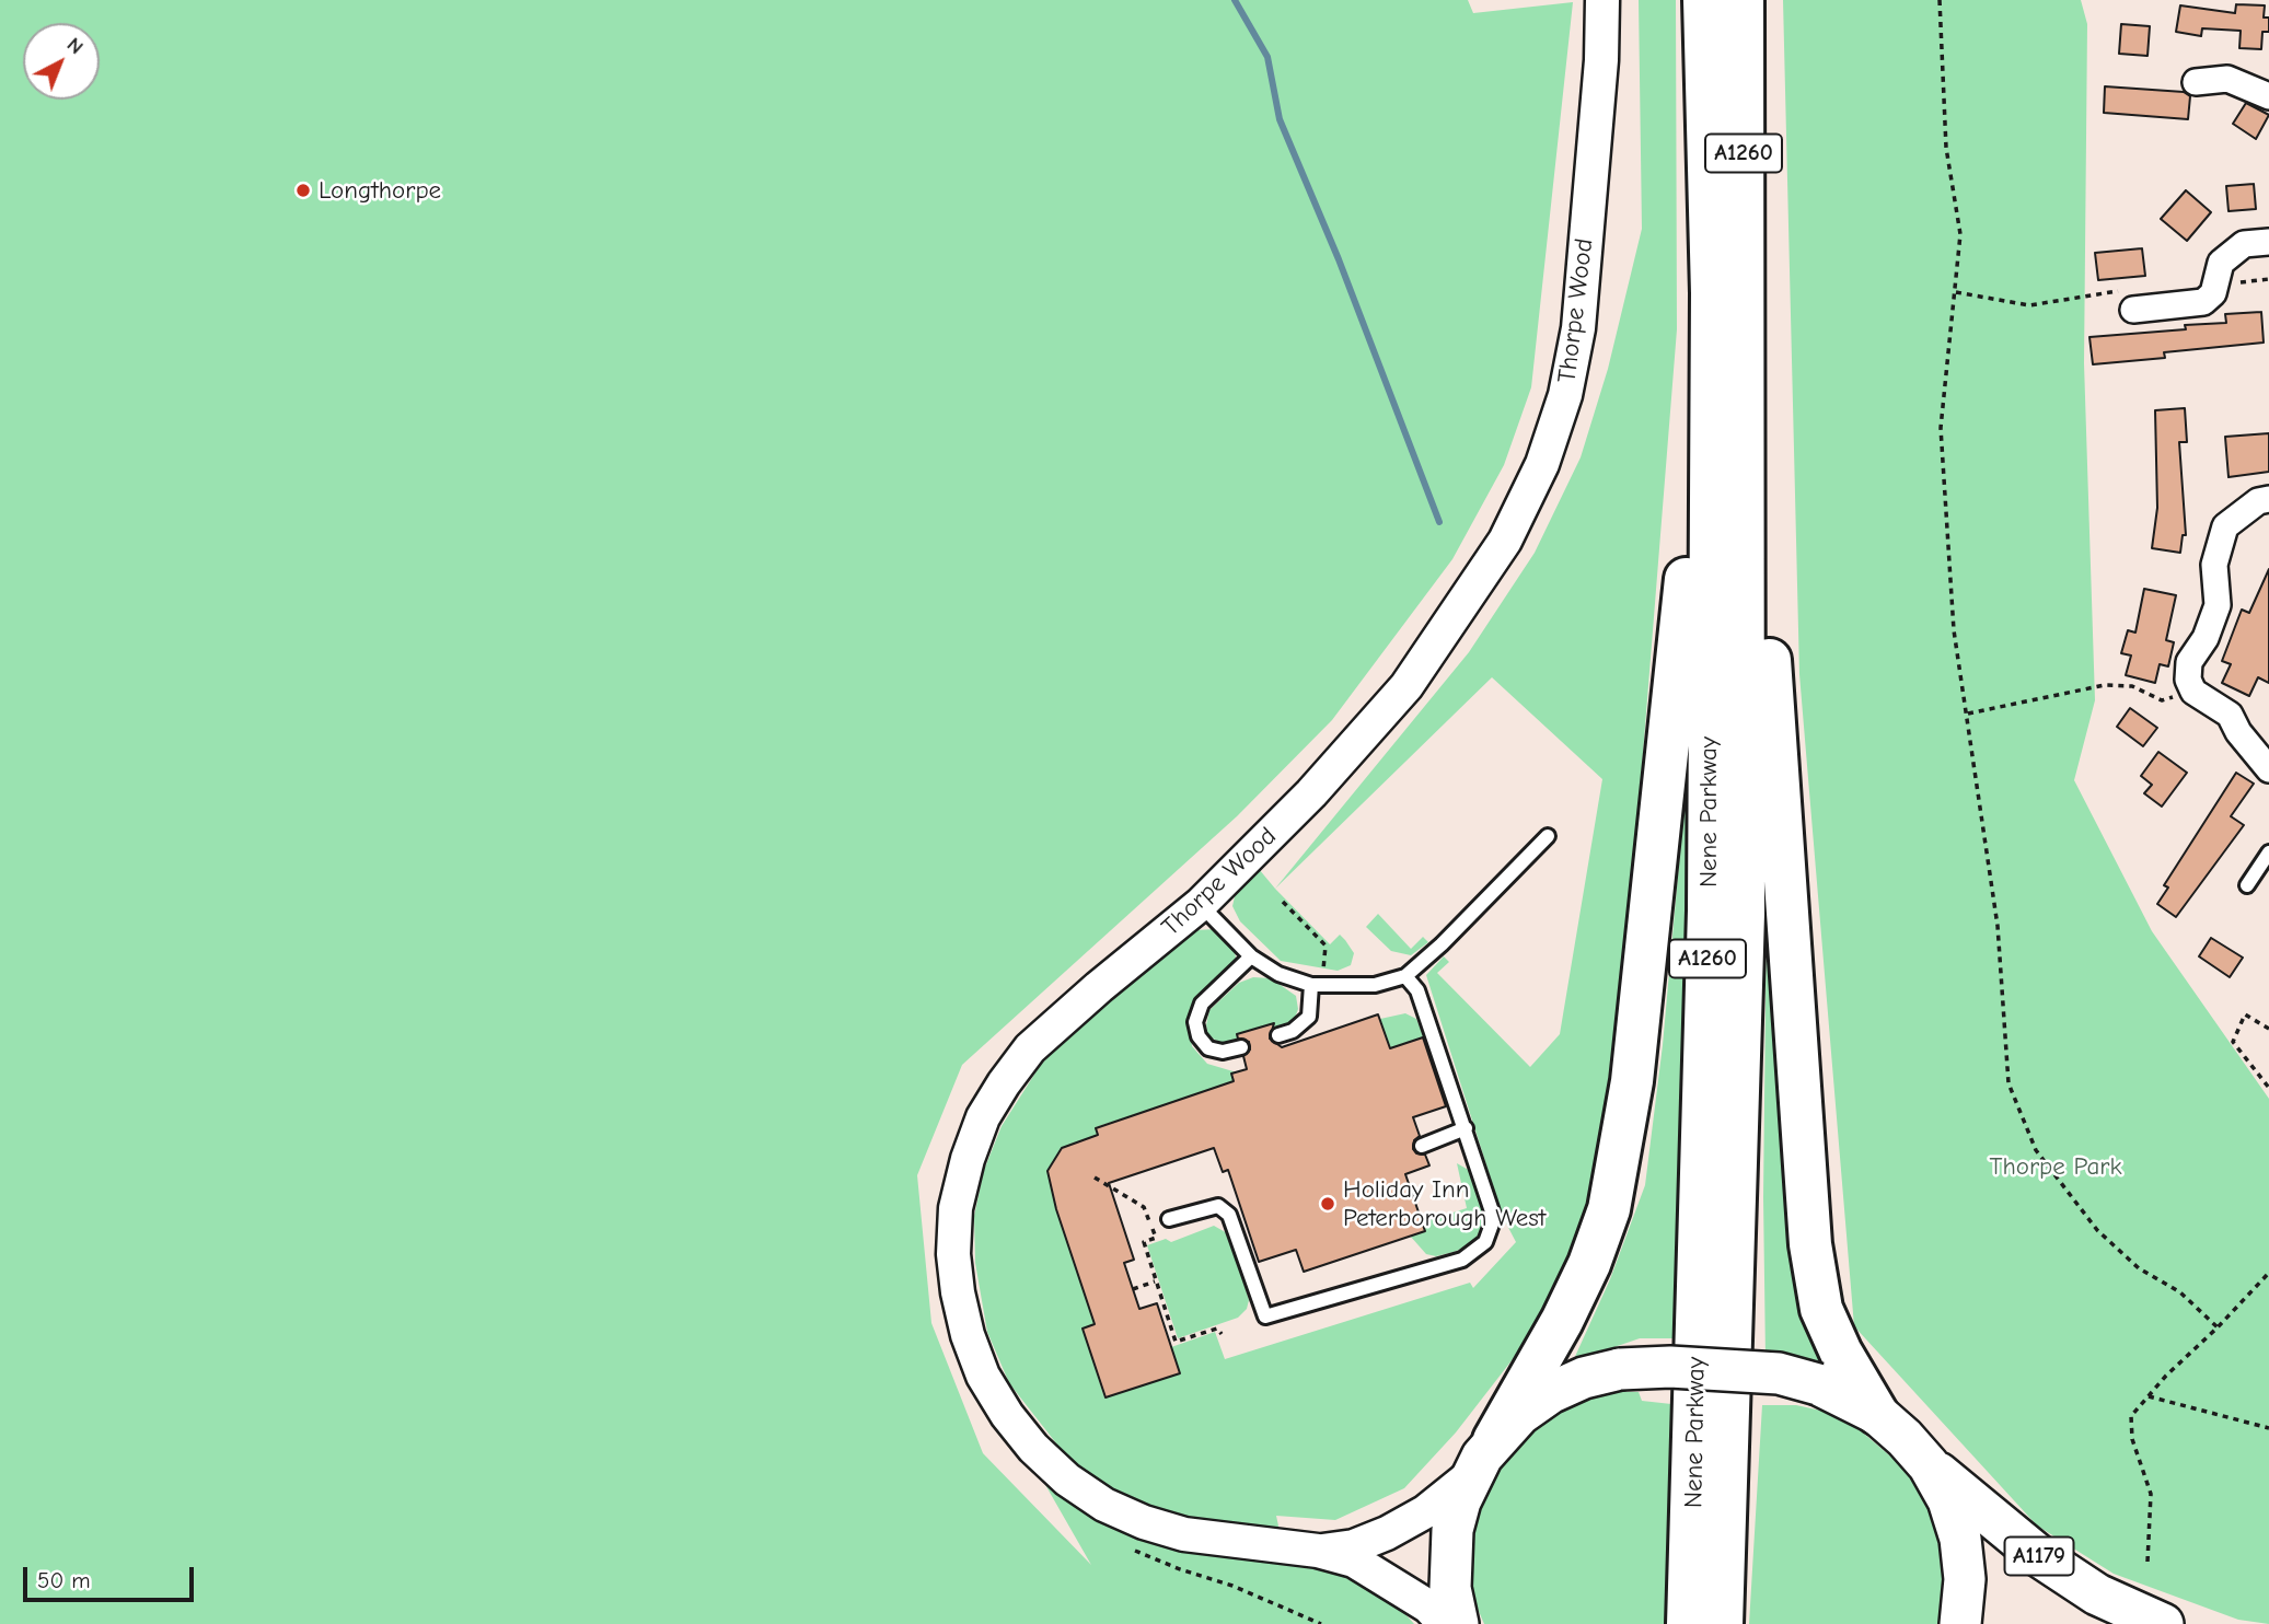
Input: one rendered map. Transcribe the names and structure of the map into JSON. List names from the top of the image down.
{
  "streets": {
    "highway": ["A1260", "Nene Parkway"],
    "main road": ["A1179"],
    "street": ["Thorpe Wood"]
  },
  "parks": ["Thorpe Park"],
  "places": ["Longthorpe", "Holiday Inn Peterborough West"],
  "scale_bar": "50 m",
  "north": "top right"
}
